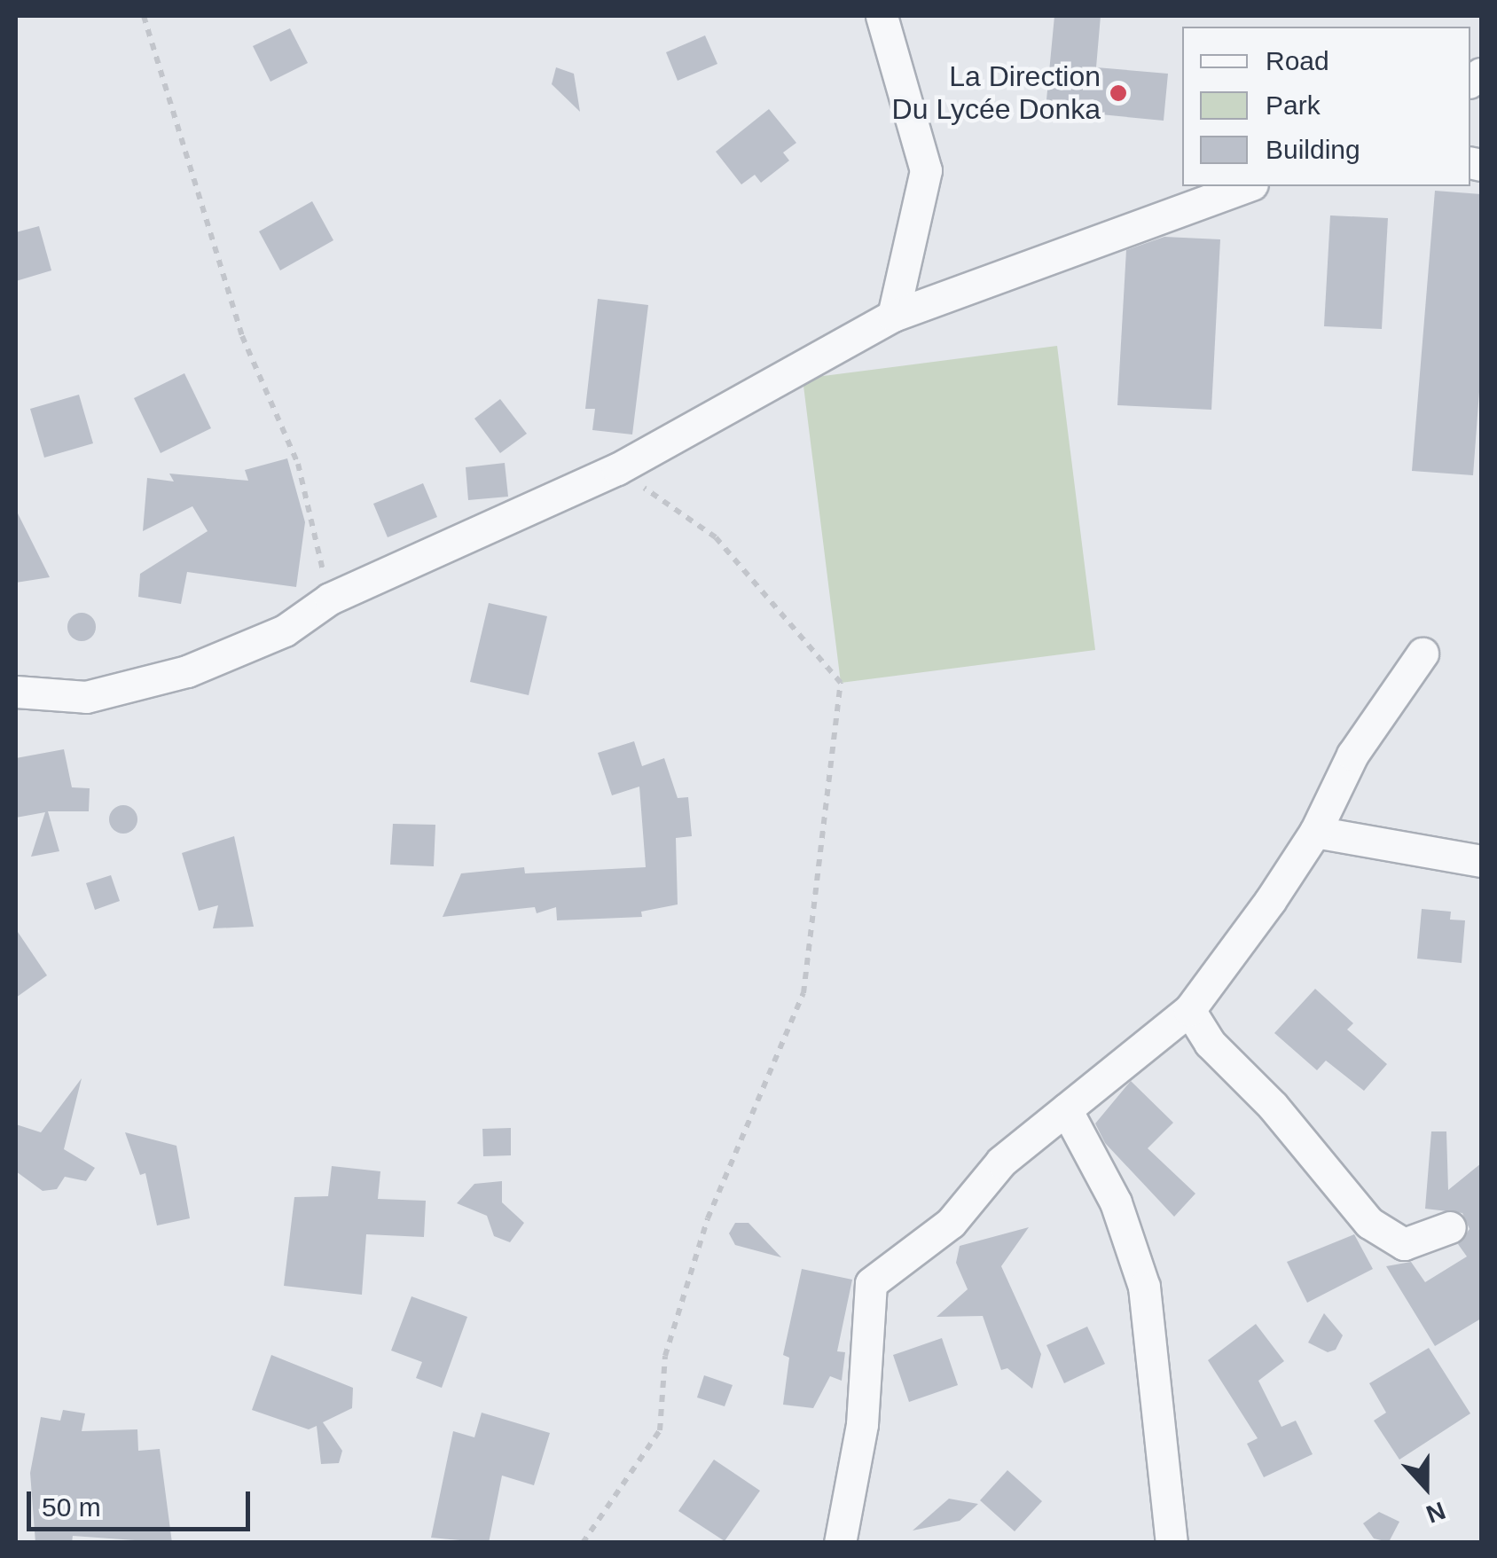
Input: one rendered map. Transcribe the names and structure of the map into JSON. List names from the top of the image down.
{
  "places": ["La Direction Du Lycée Donka"],
  "legend": ["Road", "Park", "Building"],
  "scale_bar": "50 m",
  "north": "bottom"
}
